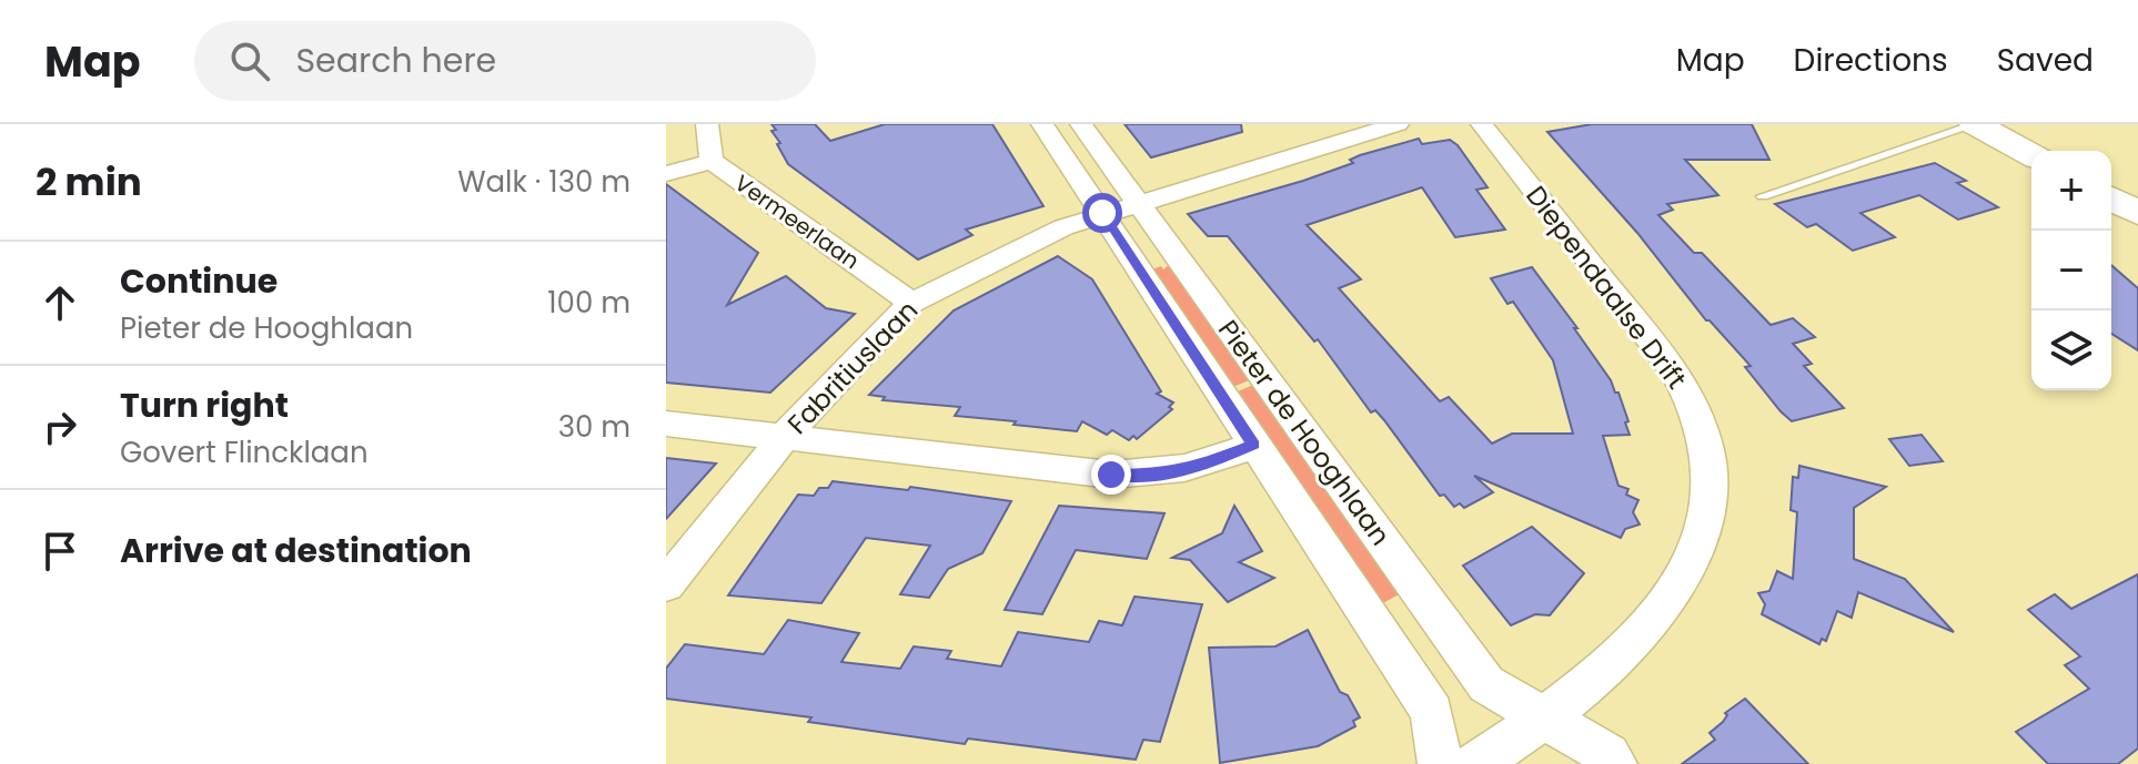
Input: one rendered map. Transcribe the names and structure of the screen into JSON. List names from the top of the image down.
{
  "streets": {
    "street": [
      "Vermeerlaan",
      "Diependaalse Drift",
      "Fabritiuslaan",
      "Pieter de Hooghlaan"
    ]
  },
  "crossings": [
    ["Vermeerlaan", "Fabritiuslaan"],
    ["Diependaalse Drift", "Pieter de Hooghlaan"],
    ["Fabritiuslaan", "Pieter de Hooghlaan"]
  ],
  "page": {
    "header": "Map",
    "search": "Search here",
    "nav": ["Map", "Directions", "Saved"],
    "heading": ["2 min", "Walk · 130 m"],
    "map_buttons": ["+", "−"],
    "list": [
      ["Continue", "Pieter de Hooghlaan", "100 m"],
      ["Turn right", "Govert Flincklaan", "30 m"],
      "Arrive at destination"
    ]
  }
}
